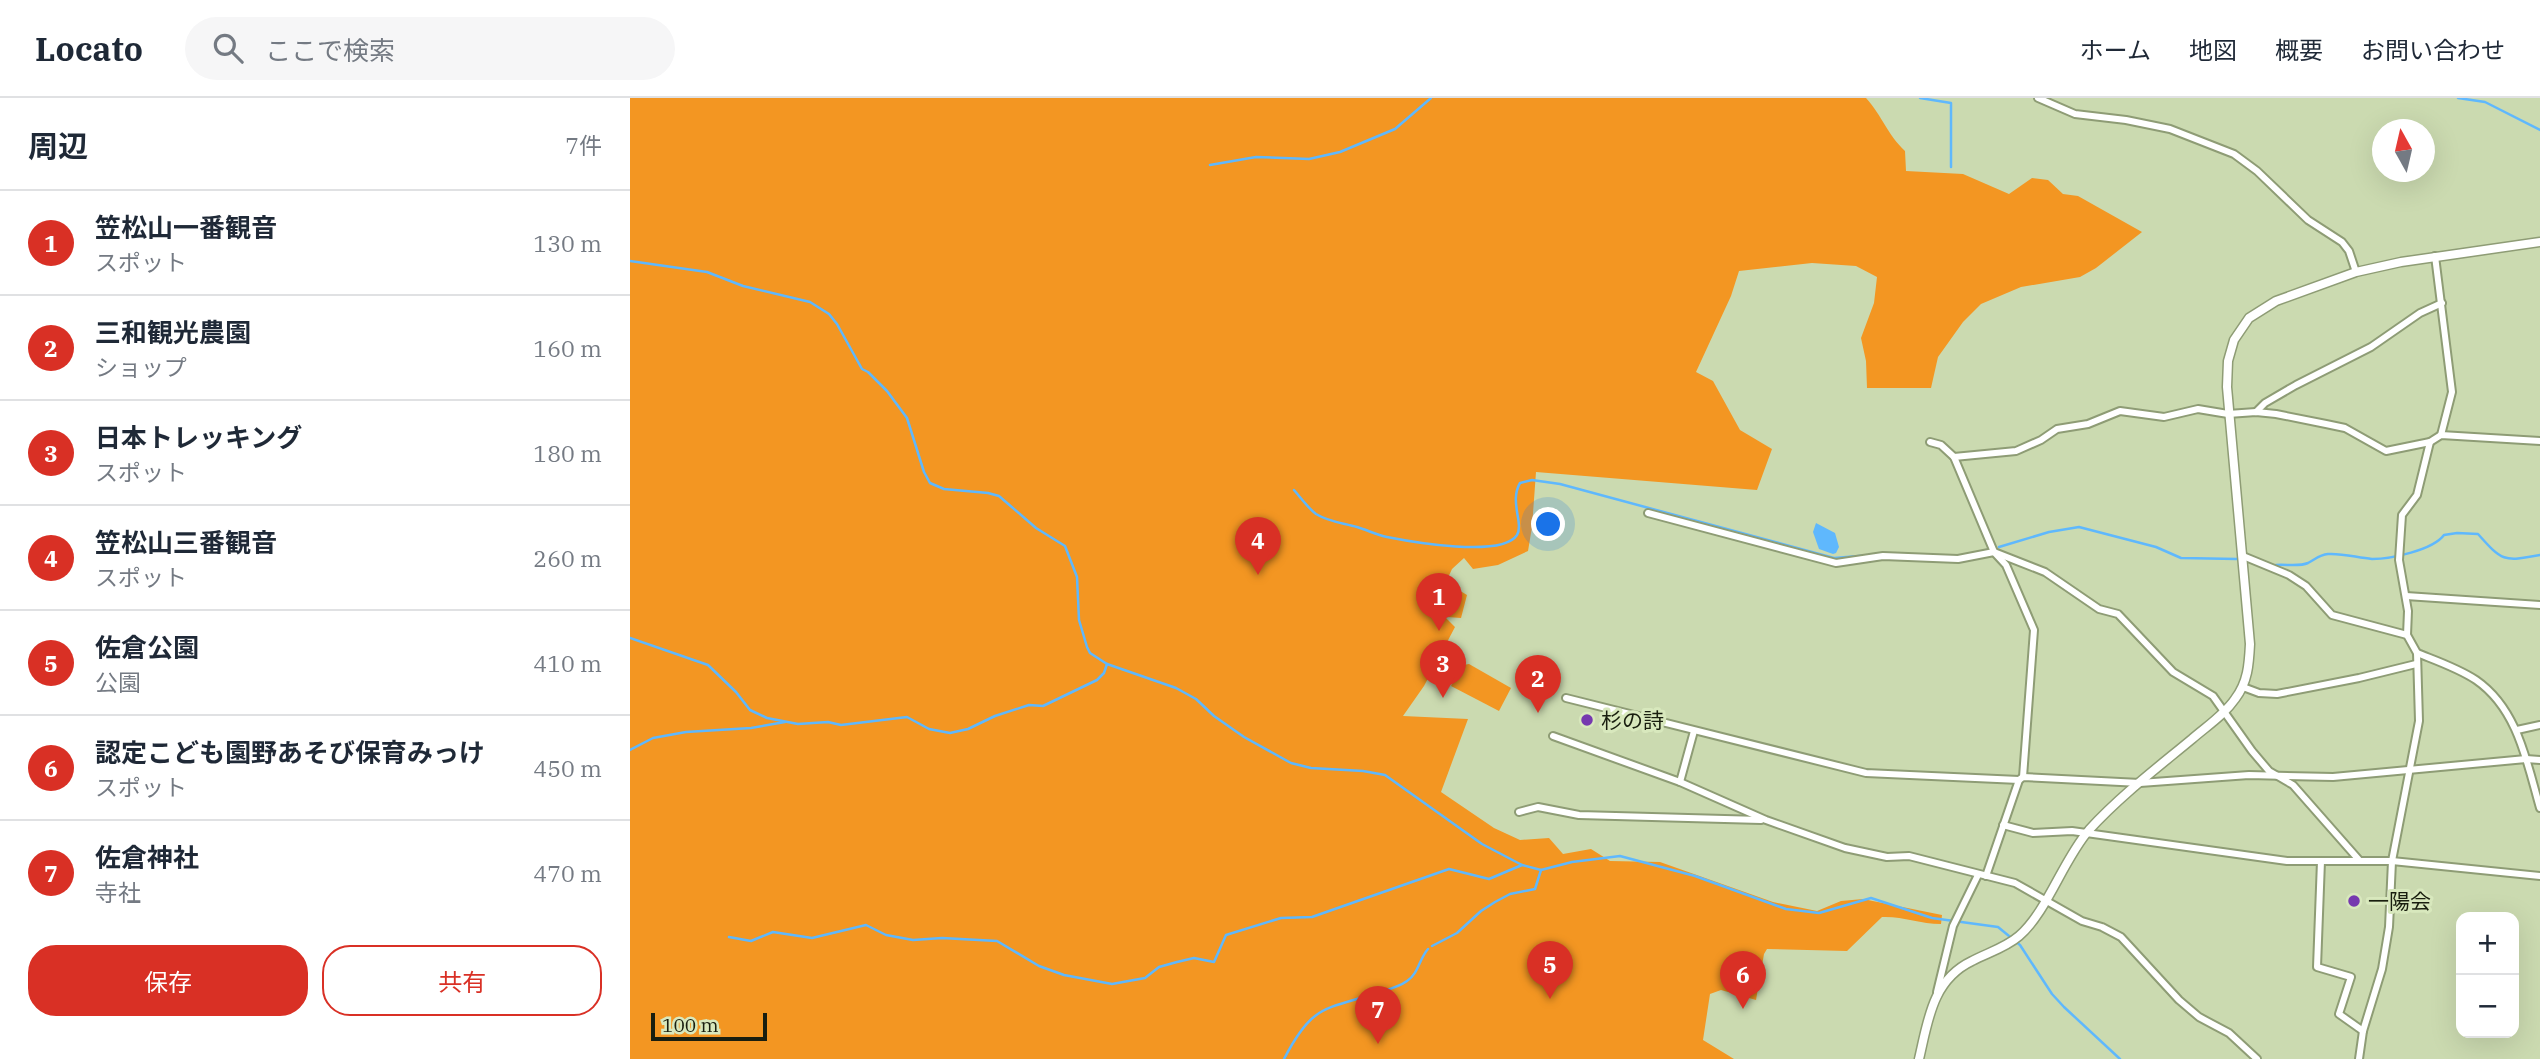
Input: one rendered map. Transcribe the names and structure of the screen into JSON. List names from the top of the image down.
{
  "places": ["杉の詩", "一陽会"],
  "scale_bar": "100 m",
  "north": "top",
  "page": {
    "header": "Locato",
    "search": "ここで検索",
    "nav": [
      "ホーム",
      "地図",
      "概要",
      "お問い合わせ"
    ],
    "heading": ["周辺", "7件"],
    "list": [
      {
        "mark": "1",
        "name": "笠松山一番観音",
        "note": "スポット",
        "value": "130 m"
      },
      {
        "mark": "2",
        "name": "三和観光農園",
        "note": "ショップ",
        "value": "160 m"
      },
      {
        "mark": "3",
        "name": "日本トレッキング",
        "note": "スポット",
        "value": "180 m"
      },
      {
        "mark": "4",
        "name": "笠松山三番観音",
        "note": "スポット",
        "value": "260 m"
      },
      {
        "mark": "5",
        "name": "佐倉公園",
        "note": "公園",
        "value": "410 m"
      },
      {
        "mark": "6",
        "name": "認定こども園野あそび保育みっけ",
        "note": "スポット",
        "value": "450 m"
      },
      {
        "mark": "7",
        "name": "佐倉神社",
        "note": "寺社",
        "value": "470 m"
      }
    ],
    "pins": [
      "4",
      "1",
      "3",
      "2",
      "5",
      "6",
      "7"
    ],
    "map_buttons": ["+", "−"],
    "buttons": ["保存", "共有"],
    "scale": "100 m"
  }
}
